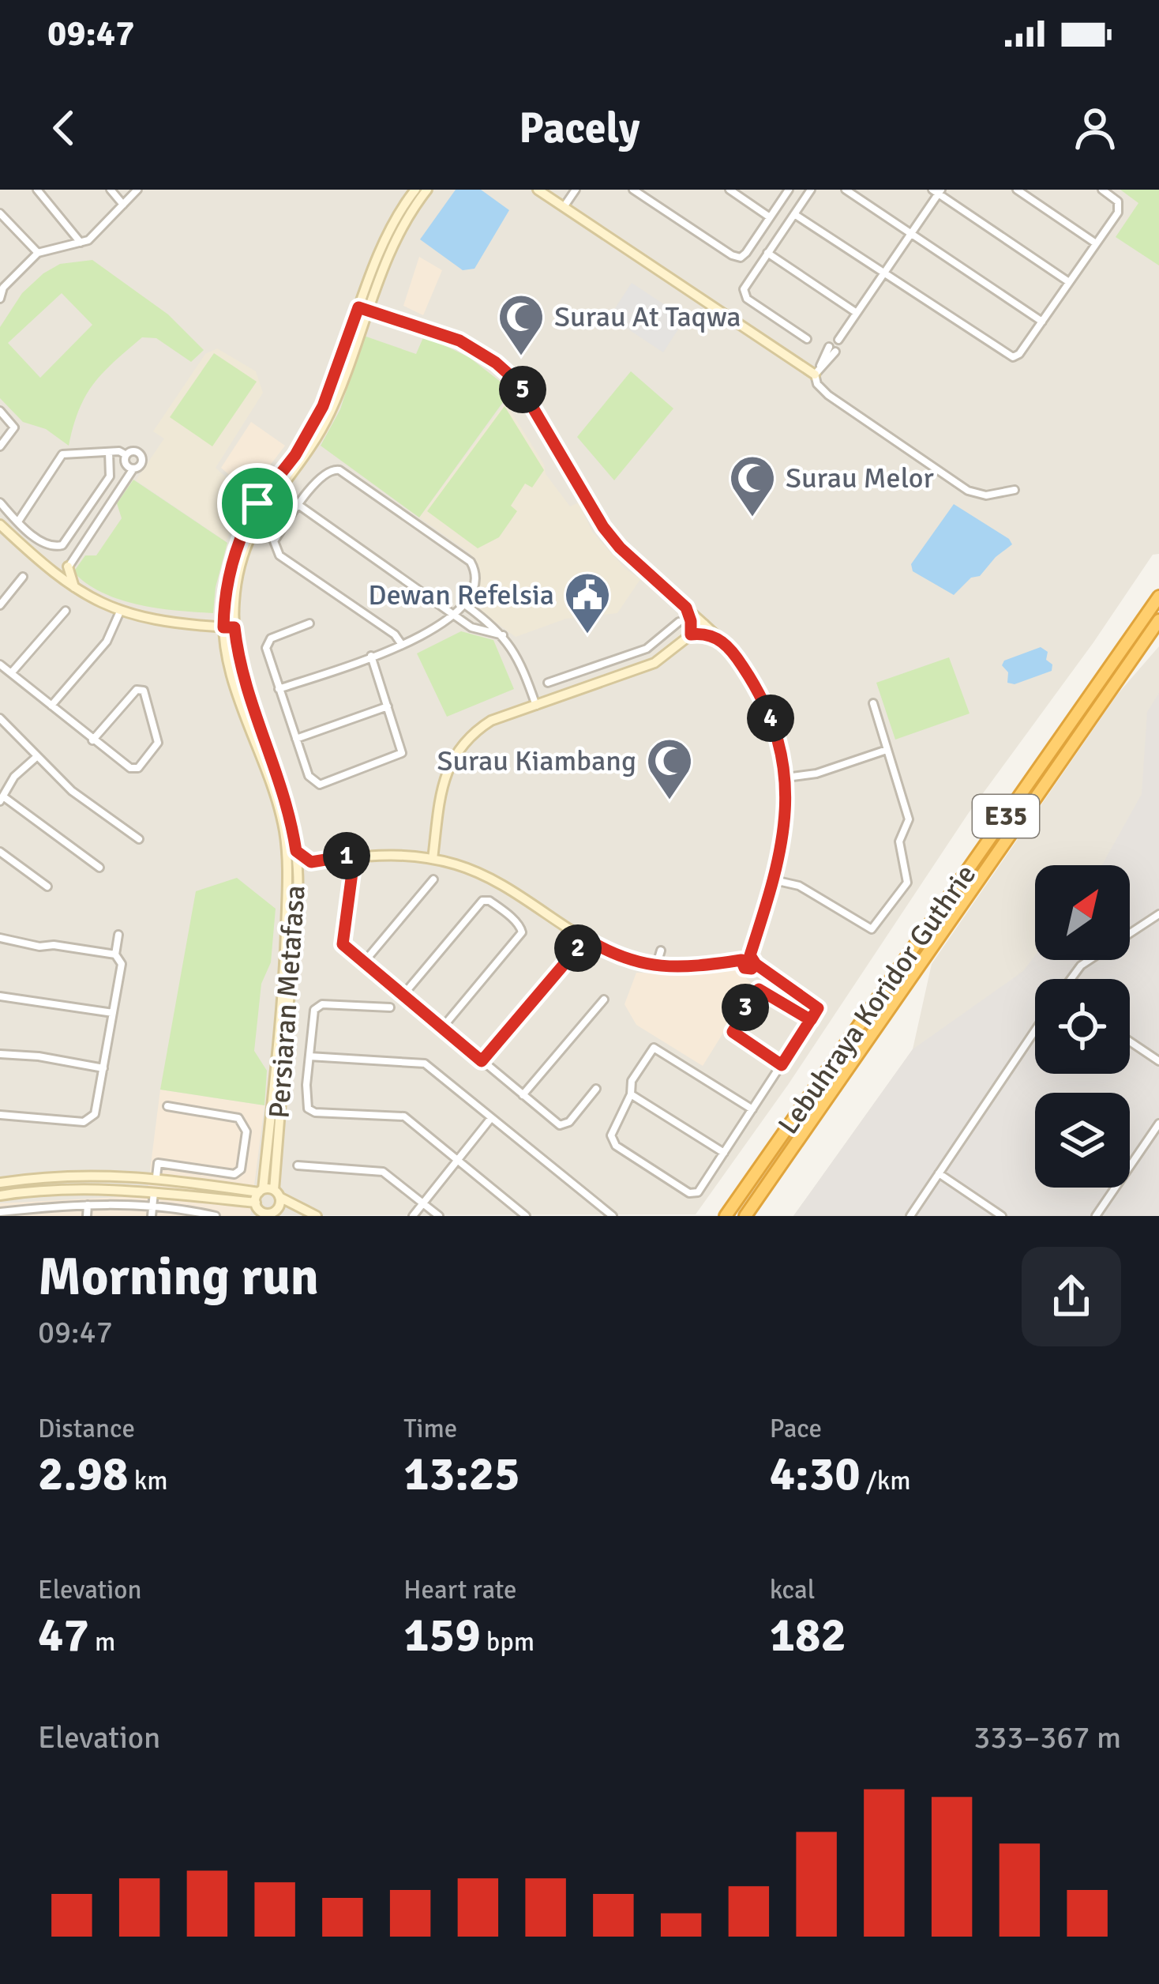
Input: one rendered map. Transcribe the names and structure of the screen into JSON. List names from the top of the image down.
{
  "streets": {
    "highway": ["E35", "Lebuhraya Koridor Guthrie"],
    "street": ["Persiaran Metafasa"]
  },
  "places": {
    "mosque": ["Surau At Taqwa", "Surau Melor", "Surau Kiambang"],
    "public building": ["Dewan Refelsia"]
  },
  "north": "top right",
  "page": {
    "status": "09:47",
    "header": "Pacely",
    "pins": [
      "5",
      "4",
      "1",
      "2",
      "3"
    ],
    "heading": ["Morning run", "09:47"],
    "stats": [
      ["Distance", "2.98 km"],
      ["Time", "13:25"],
      ["Pace", "4:30 /km"],
      ["Elevation", "47 m"],
      ["Heart rate", "159 bpm"],
      ["kcal", "182"]
    ],
    "chart": ["Elevation", "333–367 m"]
  }
}
